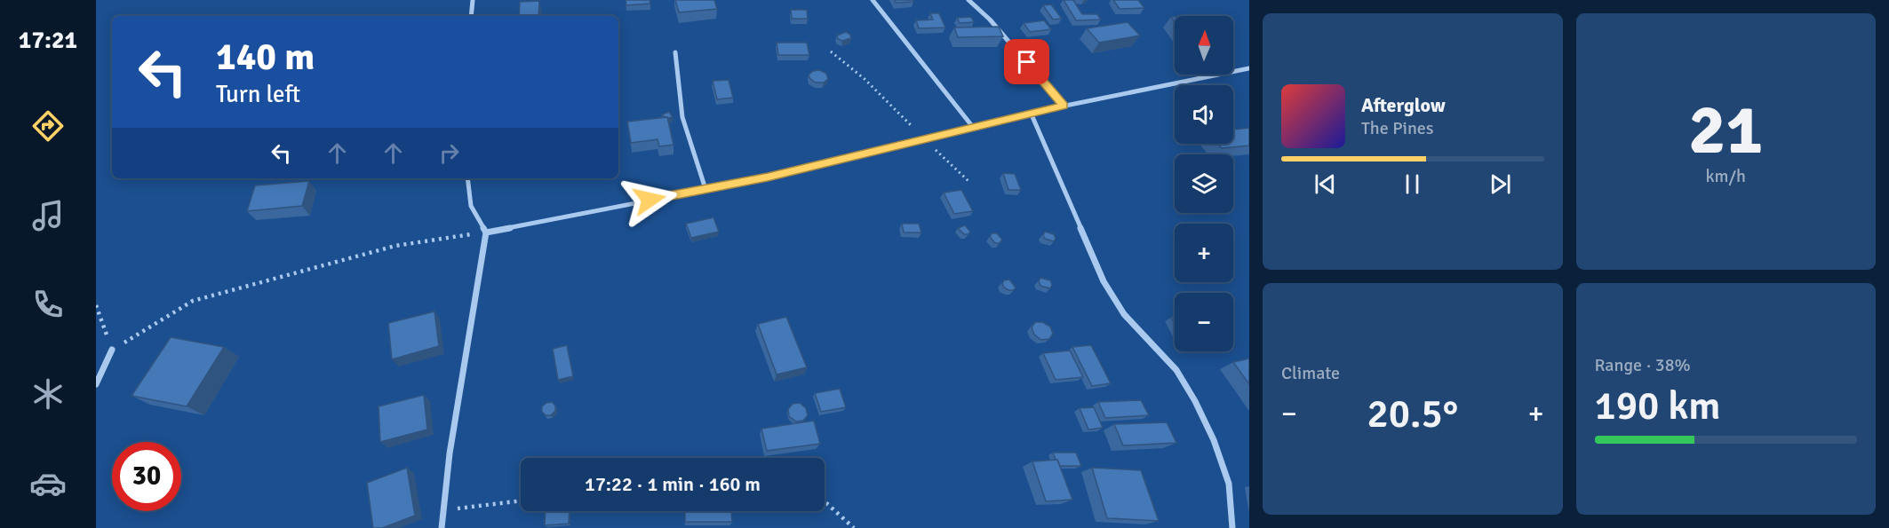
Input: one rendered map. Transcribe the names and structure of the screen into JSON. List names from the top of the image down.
{
  "north": "top",
  "page": {
    "tabs": "17:21",
    "tile": [
      ["21", "km/h"],
      "Climate",
      ["Range · 38%", "190 km"]
    ],
    "map_buttons": ["+", "−"],
    "turn": ["140 m", "Turn left"],
    "song": ["Afterglow", "The Pines"],
    "heat": ["−", "20.5°", "+"],
    "limit": "30",
    "trip": "17:22 · 1 min · 160 m"
  }
}
